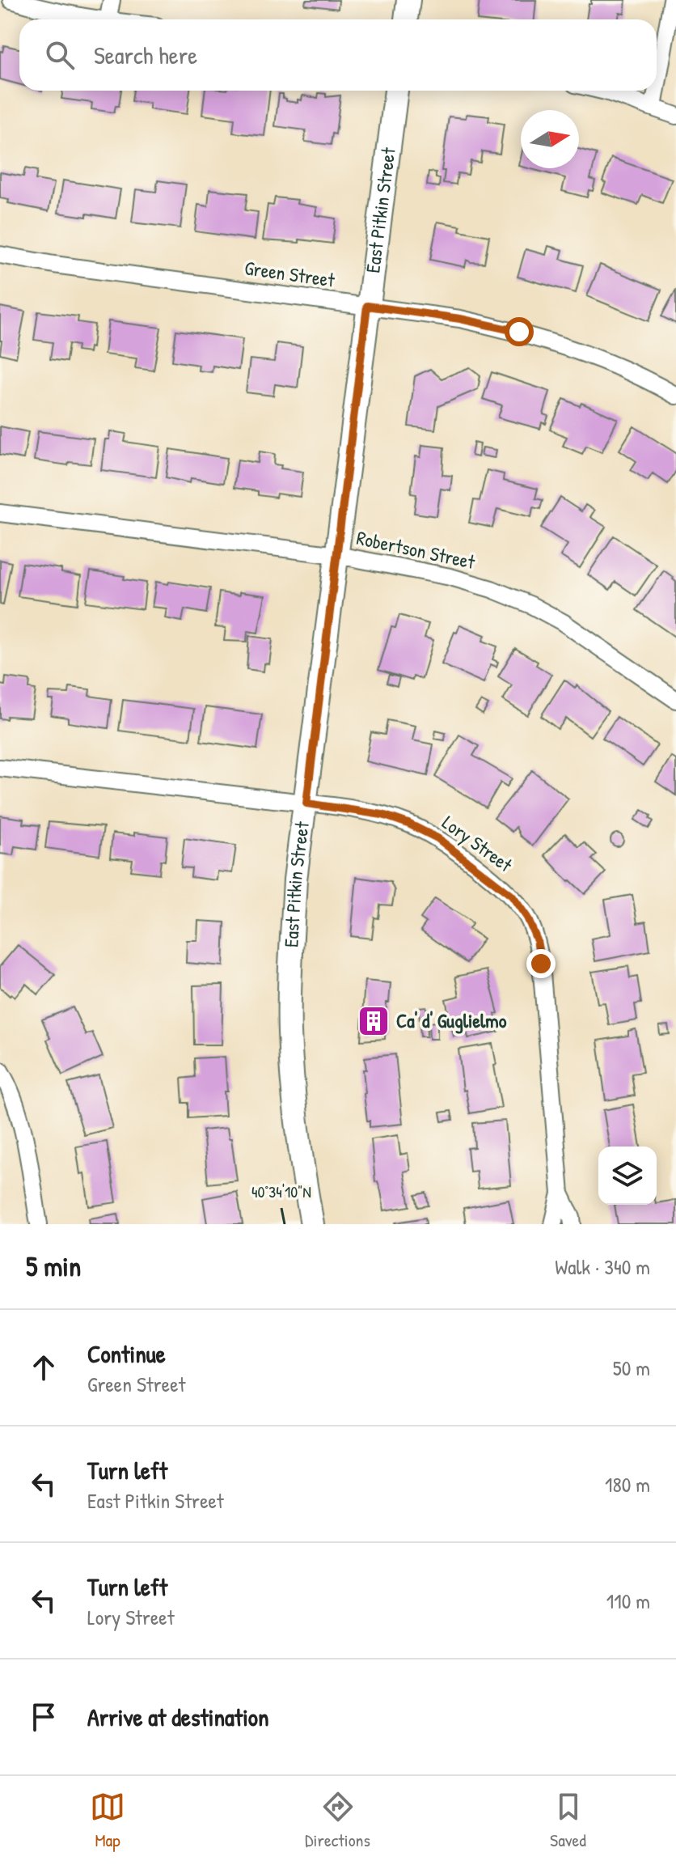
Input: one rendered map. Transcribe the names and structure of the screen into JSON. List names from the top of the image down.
{
  "streets": {
    "street": [
      "East Pitkin Street",
      "Green Street",
      "Robertson Street",
      "Lory Street"
    ]
  },
  "crossings": [
    ["East Pitkin Street", "Green Street"],
    ["East Pitkin Street", "Robertson Street"],
    ["East Pitkin Street", "Lory Street"]
  ],
  "places": {
    "building": ["Ca' d' Guglielmo"]
  },
  "north": "right",
  "page": {
    "search": "Search here",
    "heading": ["5 min", "Walk · 340 m"],
    "list": [
      ["Continue", "Green Street", "50 m"],
      ["Turn left", "East Pitkin Street", "180 m"],
      ["Turn left", "Lory Street", "110 m"],
      "Arrive at destination"
    ],
    "nav": ["Map", "Directions", "Saved"]
  },
  "coordinates": ["40°34'10\"N"]
}
